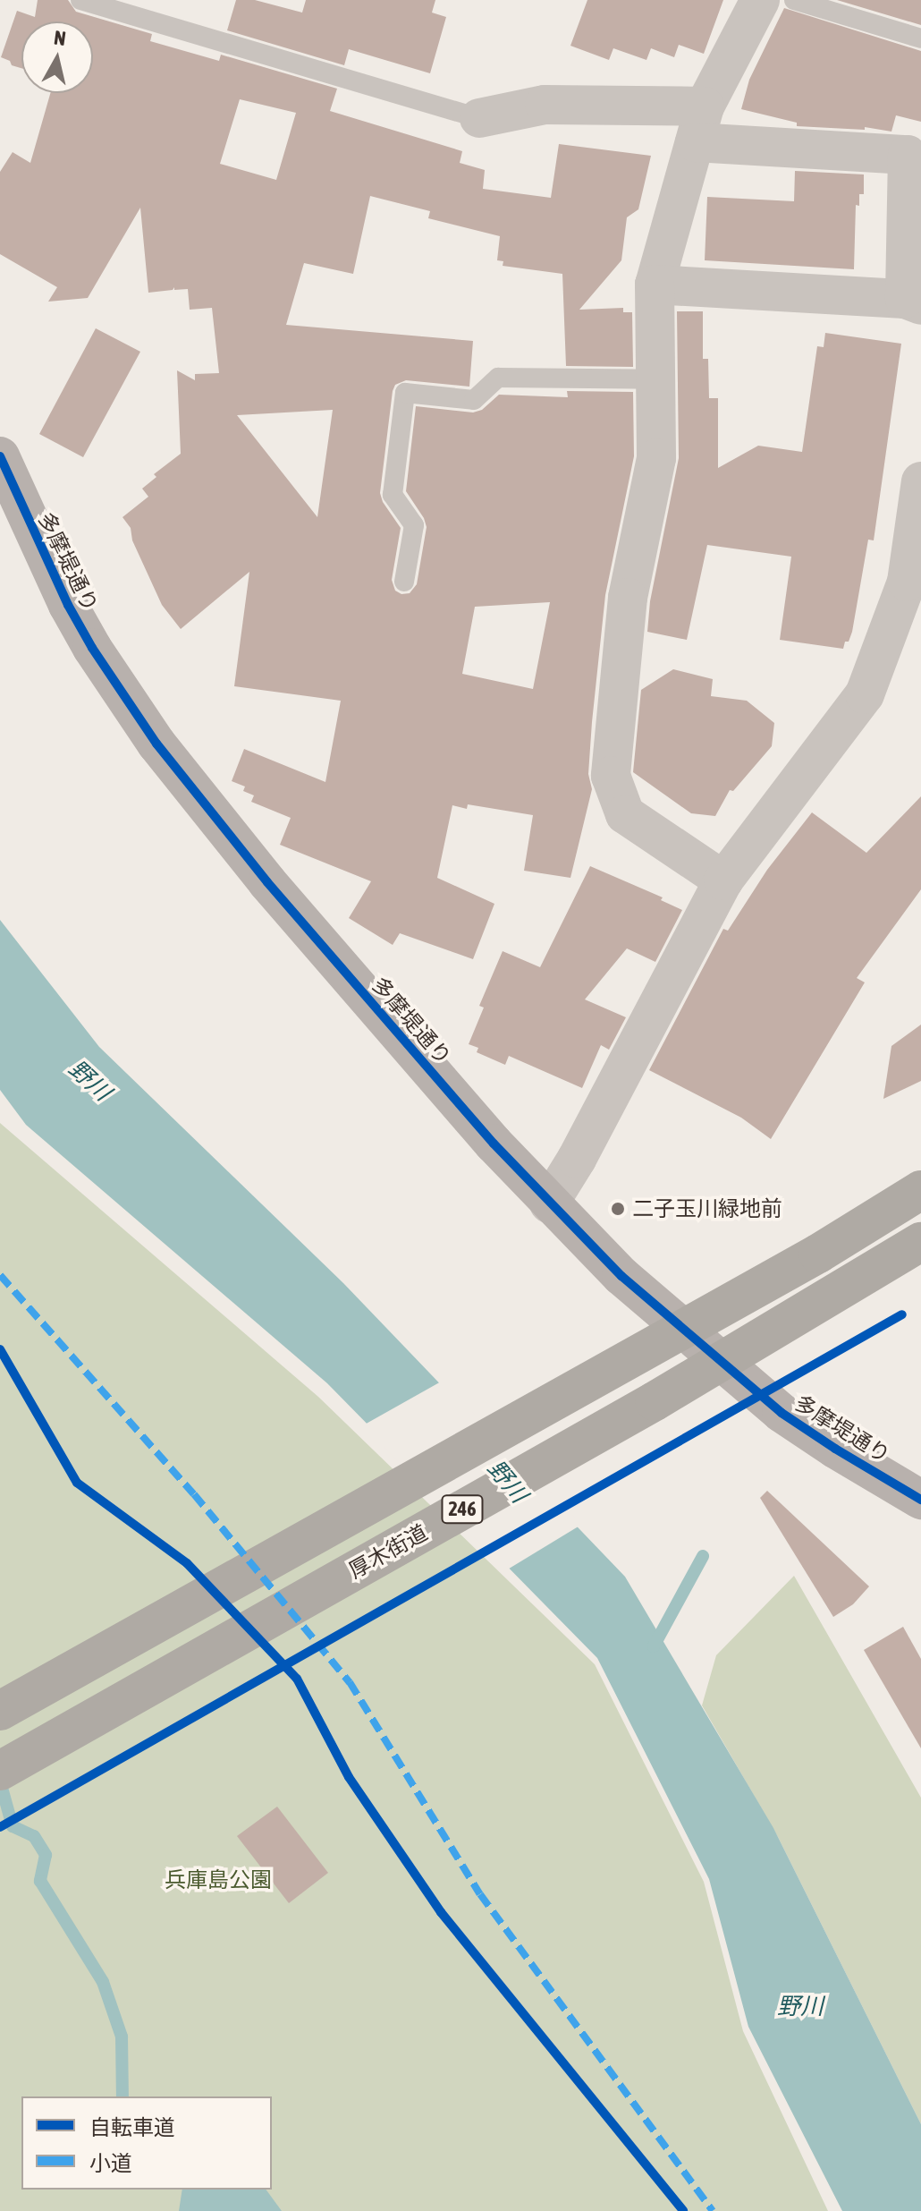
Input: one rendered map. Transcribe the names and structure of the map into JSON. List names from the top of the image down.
{
  "streets": {
    "highway": ["246", "厚木街道"],
    "main road": ["多摩堤通り"]
  },
  "water": ["野川"],
  "parks": ["兵庫島公園"],
  "places": ["二子玉川緑地前"],
  "legend": ["自転車道", "小道"],
  "north": "top"
}
